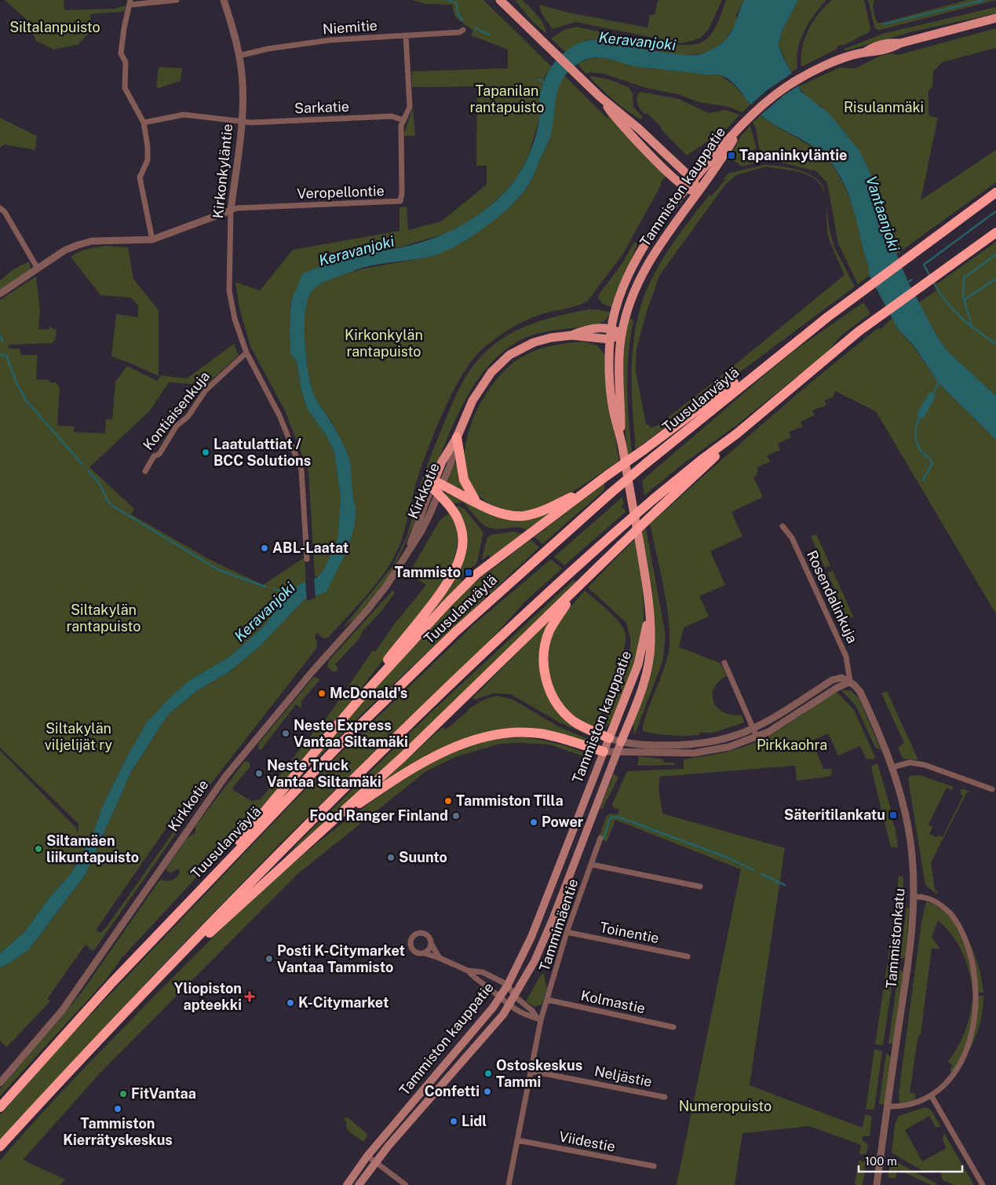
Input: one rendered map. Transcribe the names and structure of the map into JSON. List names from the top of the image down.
{
  "streets": {
    "highway": ["Tuusulanväylä"],
    "main road": ["Tammiston kauppatie", "Kirkkotie"],
    "street": [
      "Niemitie",
      "Sarkatie",
      "Kirkonkyläntie",
      "Veropellontie",
      "Kontiaisenkuja",
      "Rosendalinkuja",
      "Tammimäentie",
      "Toinentie",
      "Tammistonkatu",
      "Kolmastie",
      "Neljästie",
      "Viidestie"
    ]
  },
  "crossings": [
    ["Niemitie", "Kirkonkyläntie"],
    ["Niemitie", "Veropellontie"],
    ["Sarkatie", "Kirkonkyläntie"],
    ["Sarkatie", "Veropellontie"],
    ["Kirkonkyläntie", "Veropellontie"],
    ["Kirkonkyläntie", "Kontiaisenkuja"],
    ["Tammiston kauppatie", "Kirkkotie"],
    ["Rosendalinkuja", "Tammistonkatu"],
    ["Tammimäentie", "Toinentie"],
    ["Tammimäentie", "Kolmastie"],
    ["Tammimäentie", "Neljästie"],
    ["Tammimäentie", "Viidestie"]
  ],
  "water": ["Keravanjoki", "Vantaanjoki"],
  "parks": [
    "Siltalanpuisto",
    "Tapanilan rantapuisto",
    "Risulanmäki",
    "Kirkonkylän rantapuisto",
    "Siltakylän rantapuisto",
    "Siltakylän viljelijät ry",
    "Pirkkaohra",
    "Numeropuisto"
  ],
  "places": {
    "transit": ["Tapaninkyläntie", "Tammisto", "Säteritilankatu"],
    "other": [
      "Laatulattiat / BCC Solutions",
      "ABL-Laatat",
      "McDonald's",
      "Neste Express Vantaa Siltamäki",
      "Neste Truck Vantaa Siltamäki",
      "Tammiston Tilla",
      "Food Ranger Finland",
      "Power",
      "Siltamäen liikuntapuisto",
      "Suunto",
      "Posti K-Citymarket Vantaa Tammisto",
      "K-Citymarket",
      "Ostoskeskus Tammi",
      "Confetti",
      "FitVantaa",
      "Tammiston Kierrätyskeskus",
      "Lidl"
    ],
    "health": ["Yliopiston apteekki"]
  },
  "scale_bar": "100 m"
}
